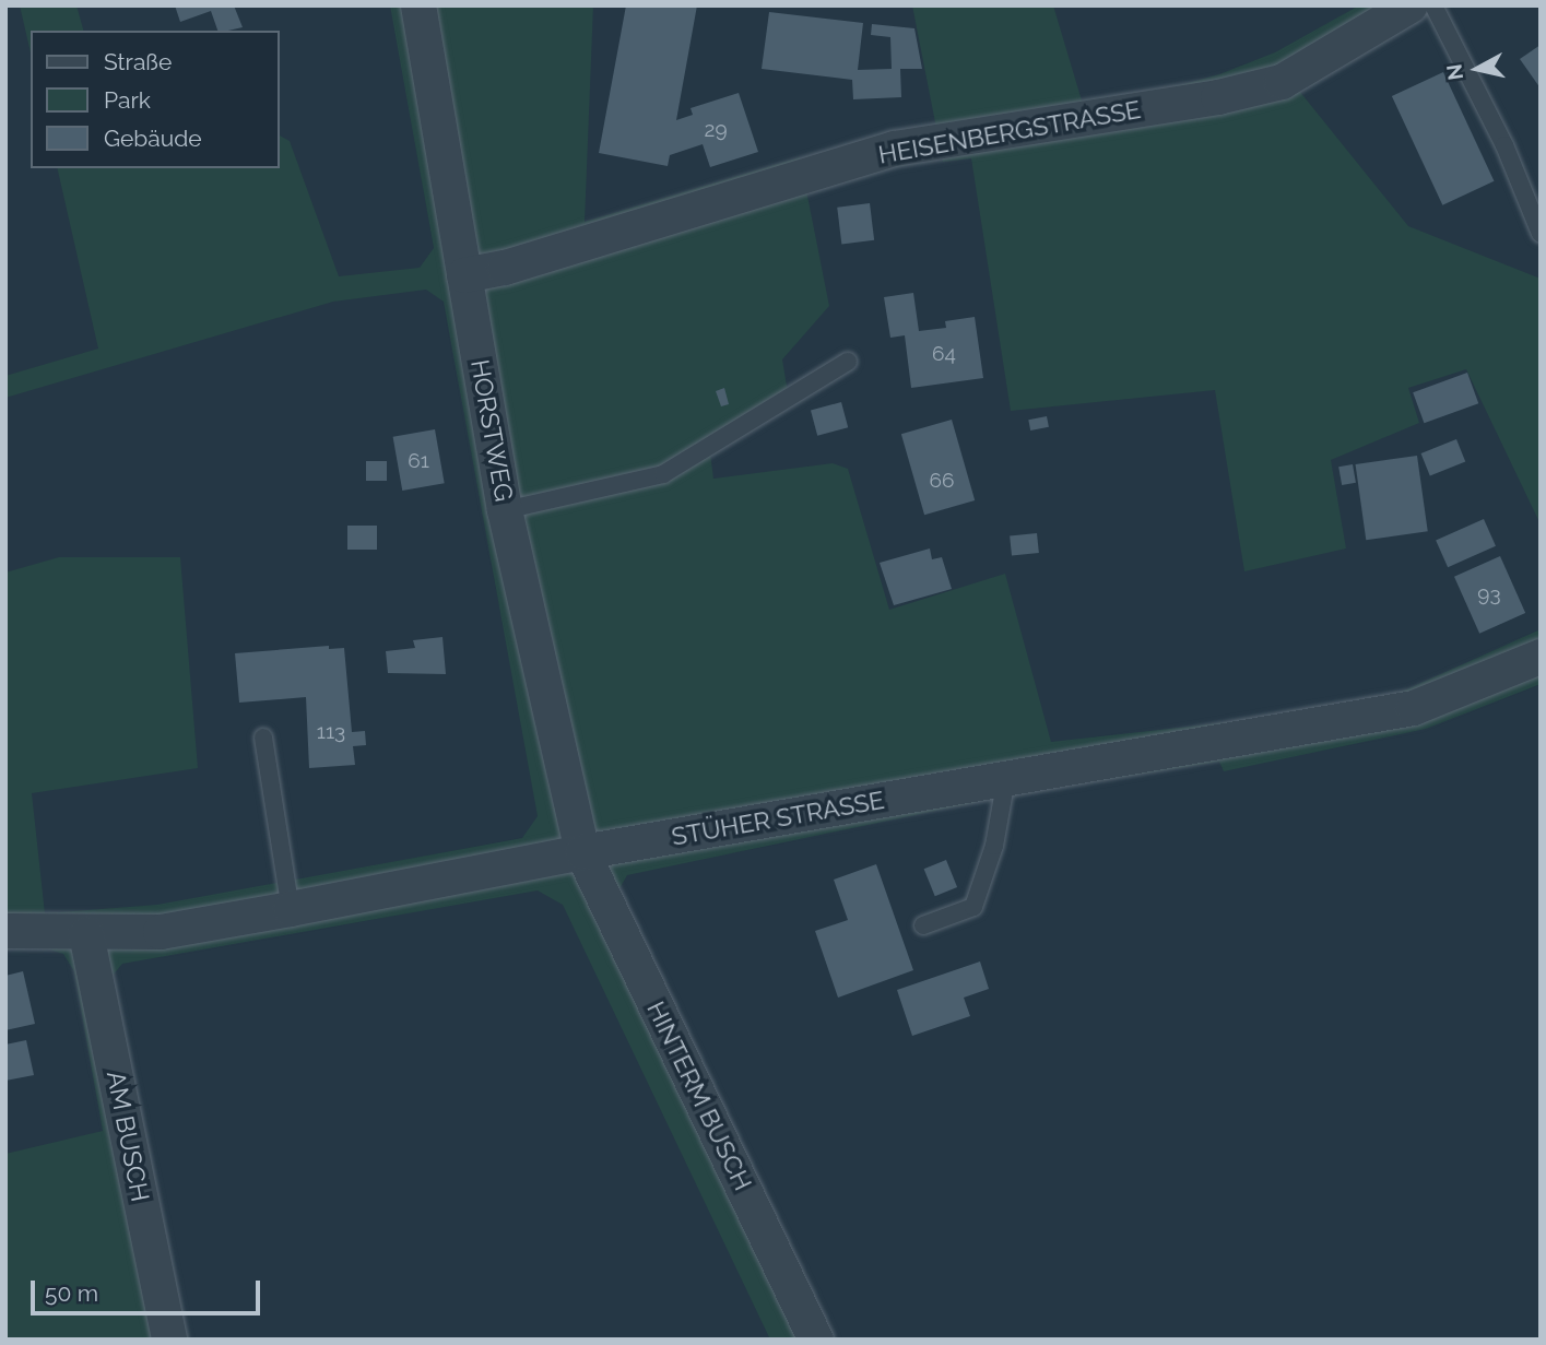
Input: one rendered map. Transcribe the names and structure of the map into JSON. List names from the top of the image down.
{
  "streets": {
    "street": [
      "HEISENBERGSTRASSE",
      "HORSTWEG",
      "STÜHER STRASSE",
      "HINTERM BUSCH",
      "AM BUSCH"
    ]
  },
  "crossings": [
    ["HEISENBERGSTRASSE", "HORSTWEG"],
    ["HORSTWEG", "STÜHER STRASSE"],
    ["HORSTWEG", "HINTERM BUSCH"],
    ["STÜHER STRASSE", "HINTERM BUSCH"],
    ["STÜHER STRASSE", "AM BUSCH"]
  ],
  "house_numbers": [
    "29",
    "64",
    "61",
    "66",
    "93",
    "113"
  ],
  "legend": ["Straße", "Park", "Gebäude"],
  "scale_bar": "50 m",
  "north": "left"
}
